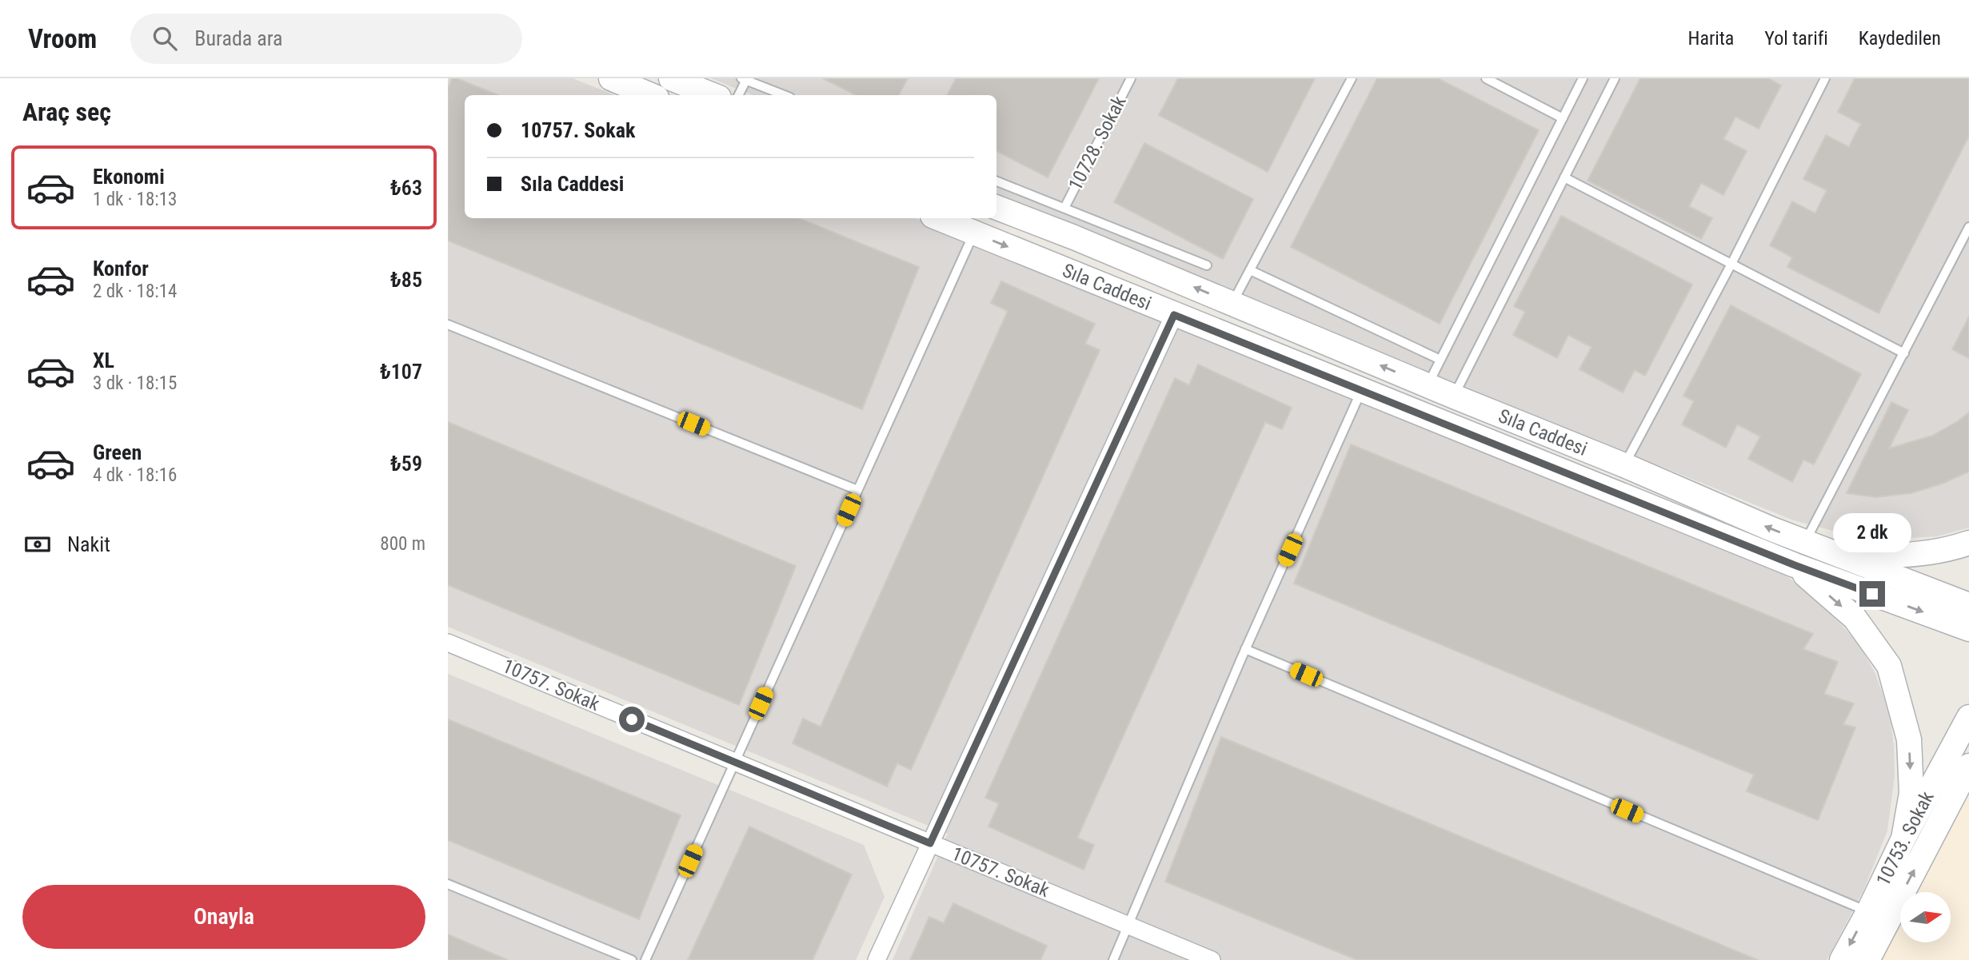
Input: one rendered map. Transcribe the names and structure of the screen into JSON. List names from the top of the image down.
{
  "streets": {
    "street": ["Sıla Caddesi", "10757. Sokak", "10753. Sokak"],
    "lane": ["10728. Sokak"]
  },
  "north": "right",
  "page": {
    "header": "Vroom",
    "search": "Burada ara",
    "nav": ["Harita", "Yol tarifi", "Kaydedilen"],
    "heading": "Araç seç",
    "banner": ["10757. Sokak", "Sıla Caddesi"],
    "list": [
      {
        "name": "Ekonomi",
        "note": "1 dk · 18:13",
        "value": "₺63"
      },
      {
        "name": "Konfor",
        "note": "2 dk · 18:14",
        "value": "₺85"
      },
      {
        "name": "XL",
        "note": "3 dk · 18:15",
        "value": "₺107"
      },
      {
        "name": "Green",
        "note": "4 dk · 18:16",
        "value": "₺59"
      }
    ],
    "pay": ["Nakit", "800 m"],
    "bubble": "2 dk",
    "buttons": "Onayla"
  }
}
